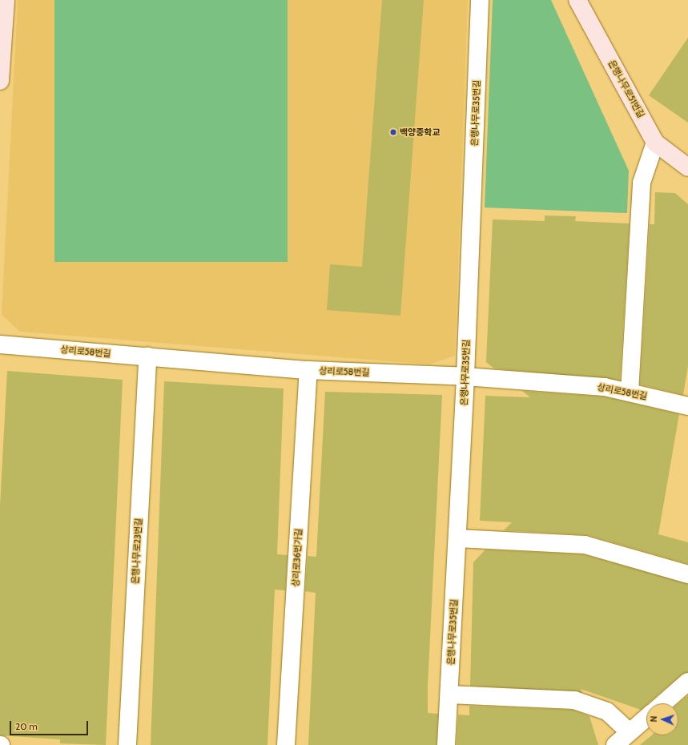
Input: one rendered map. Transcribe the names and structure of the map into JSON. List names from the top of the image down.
{
  "streets": {
    "street": [
      "은행나무로51번길",
      "은행나무로35번길",
      "상리로58번길",
      "은행나무로23번길",
      "상리로36번가길"
    ]
  },
  "crossings": [
    ["은행나무로35번길", "상리로58번길"],
    ["상리로58번길", "은행나무로23번길"],
    ["상리로58번길", "상리로36번가길"]
  ],
  "places": ["백양중학교"],
  "scale_bar": "20 m",
  "north": "left"
}
